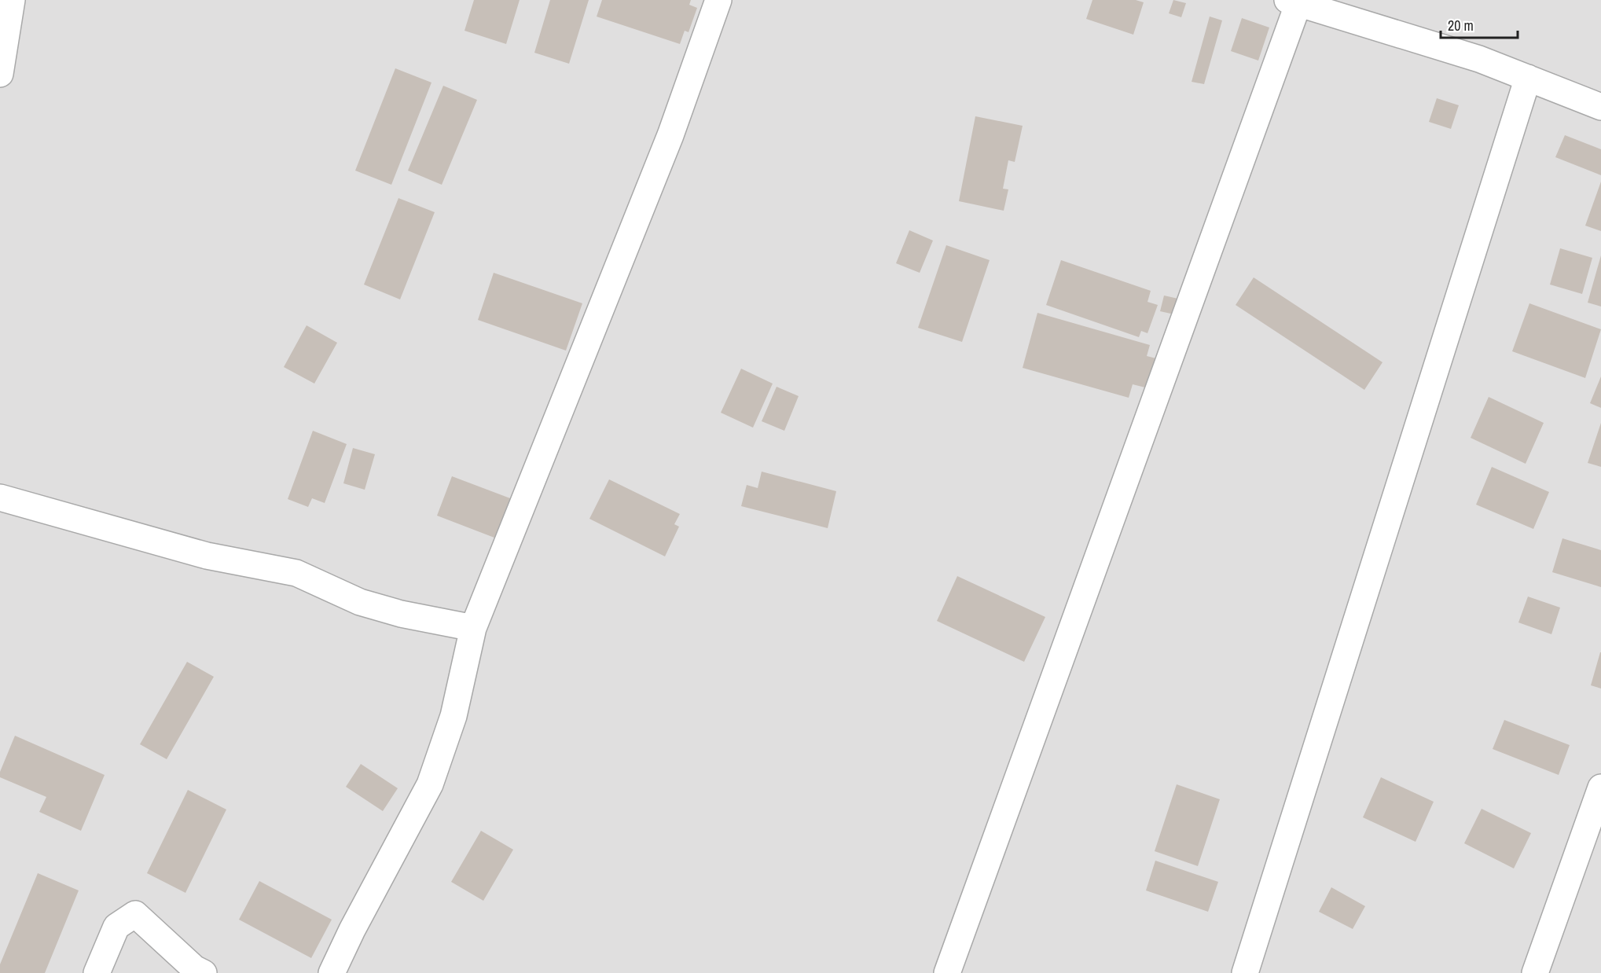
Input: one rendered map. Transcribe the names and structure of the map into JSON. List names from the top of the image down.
{
  "scale_bar": "20 m"
}
